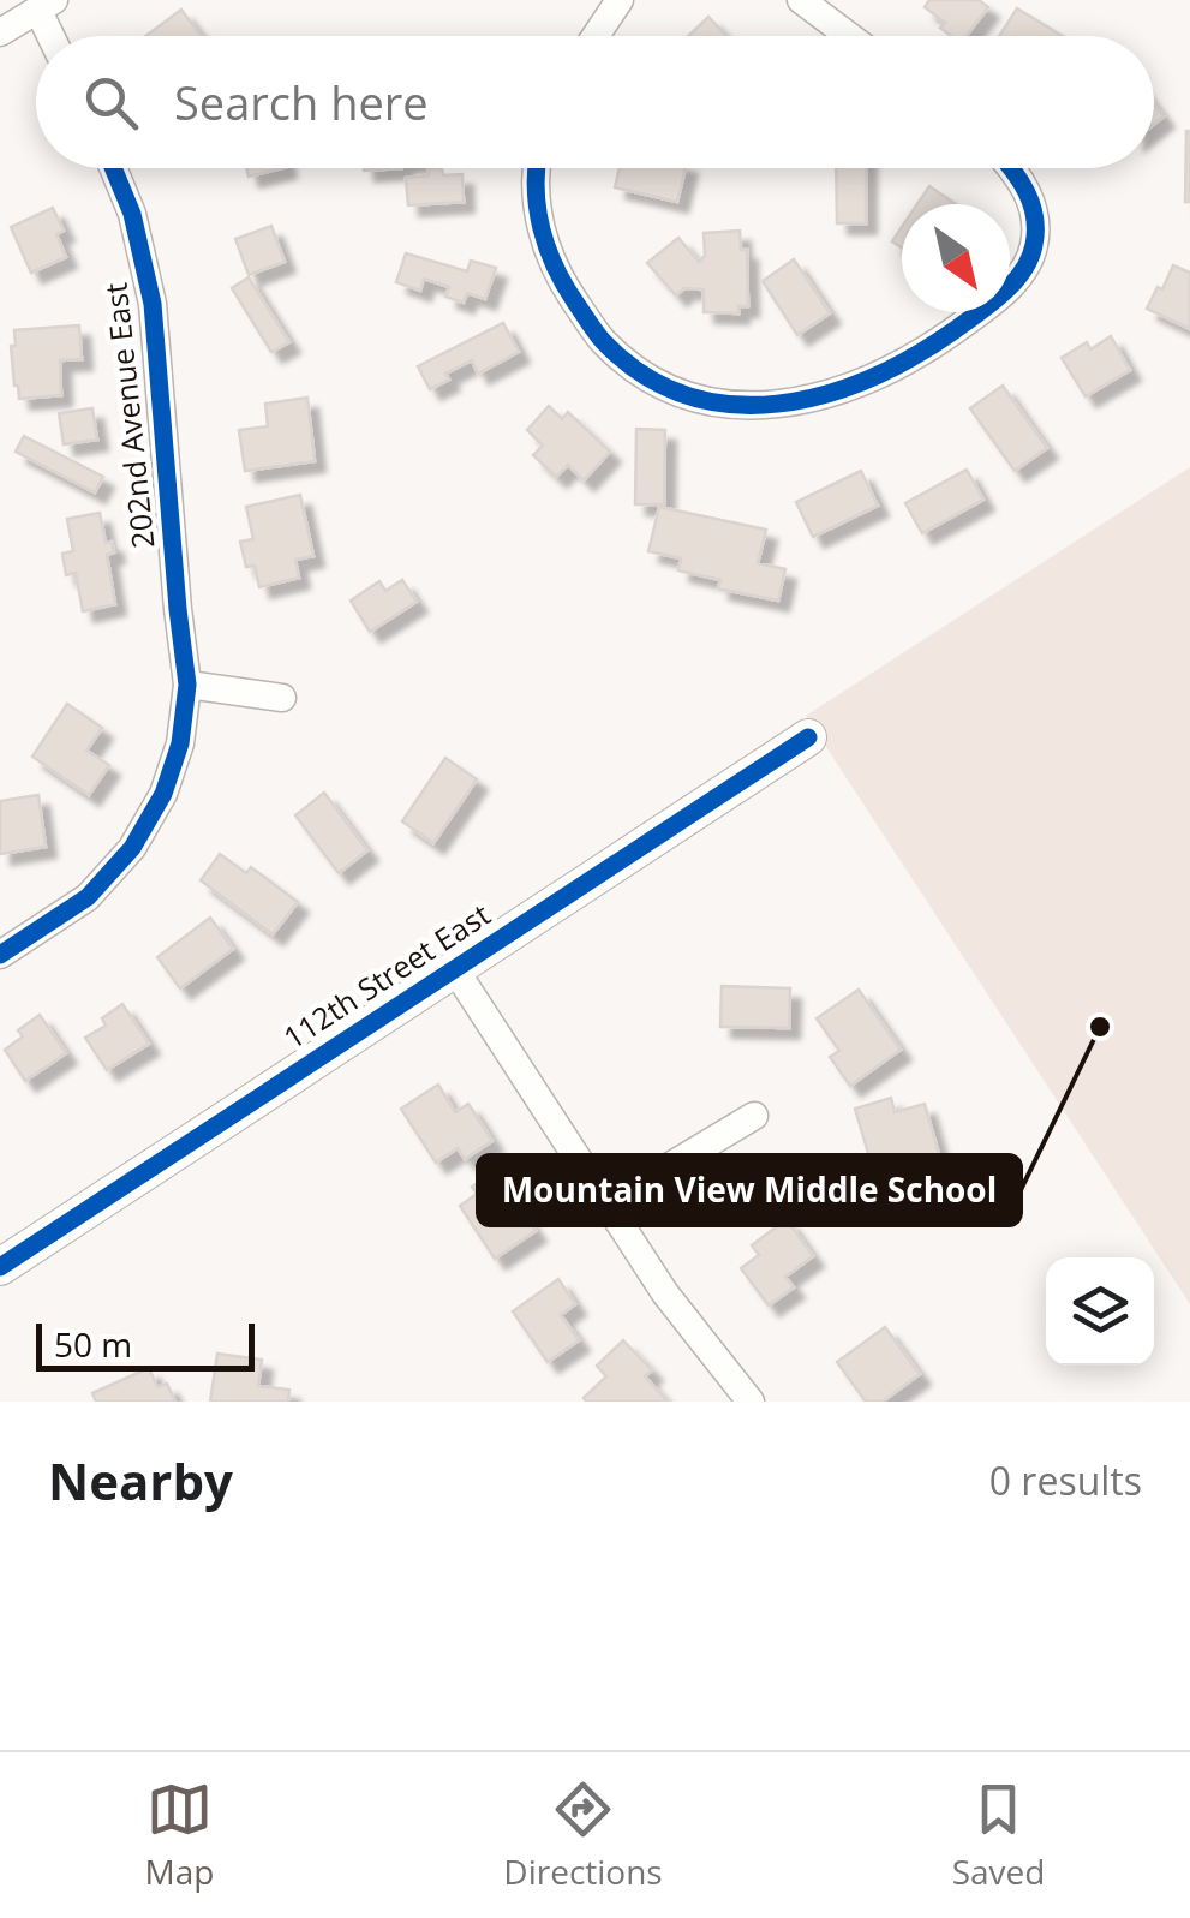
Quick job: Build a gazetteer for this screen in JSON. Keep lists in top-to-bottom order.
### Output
{
  "streets": {
    "street": ["202nd Avenue East", "112th Street East"]
  },
  "places": ["Mountain View Middle School"],
  "scale_bar": "50 m",
  "north": "bottom right",
  "page": {
    "search": "Search here",
    "scale": "50 m",
    "heading": ["Nearby", "0 results"],
    "nav": ["Map", "Directions", "Saved"]
  }
}
